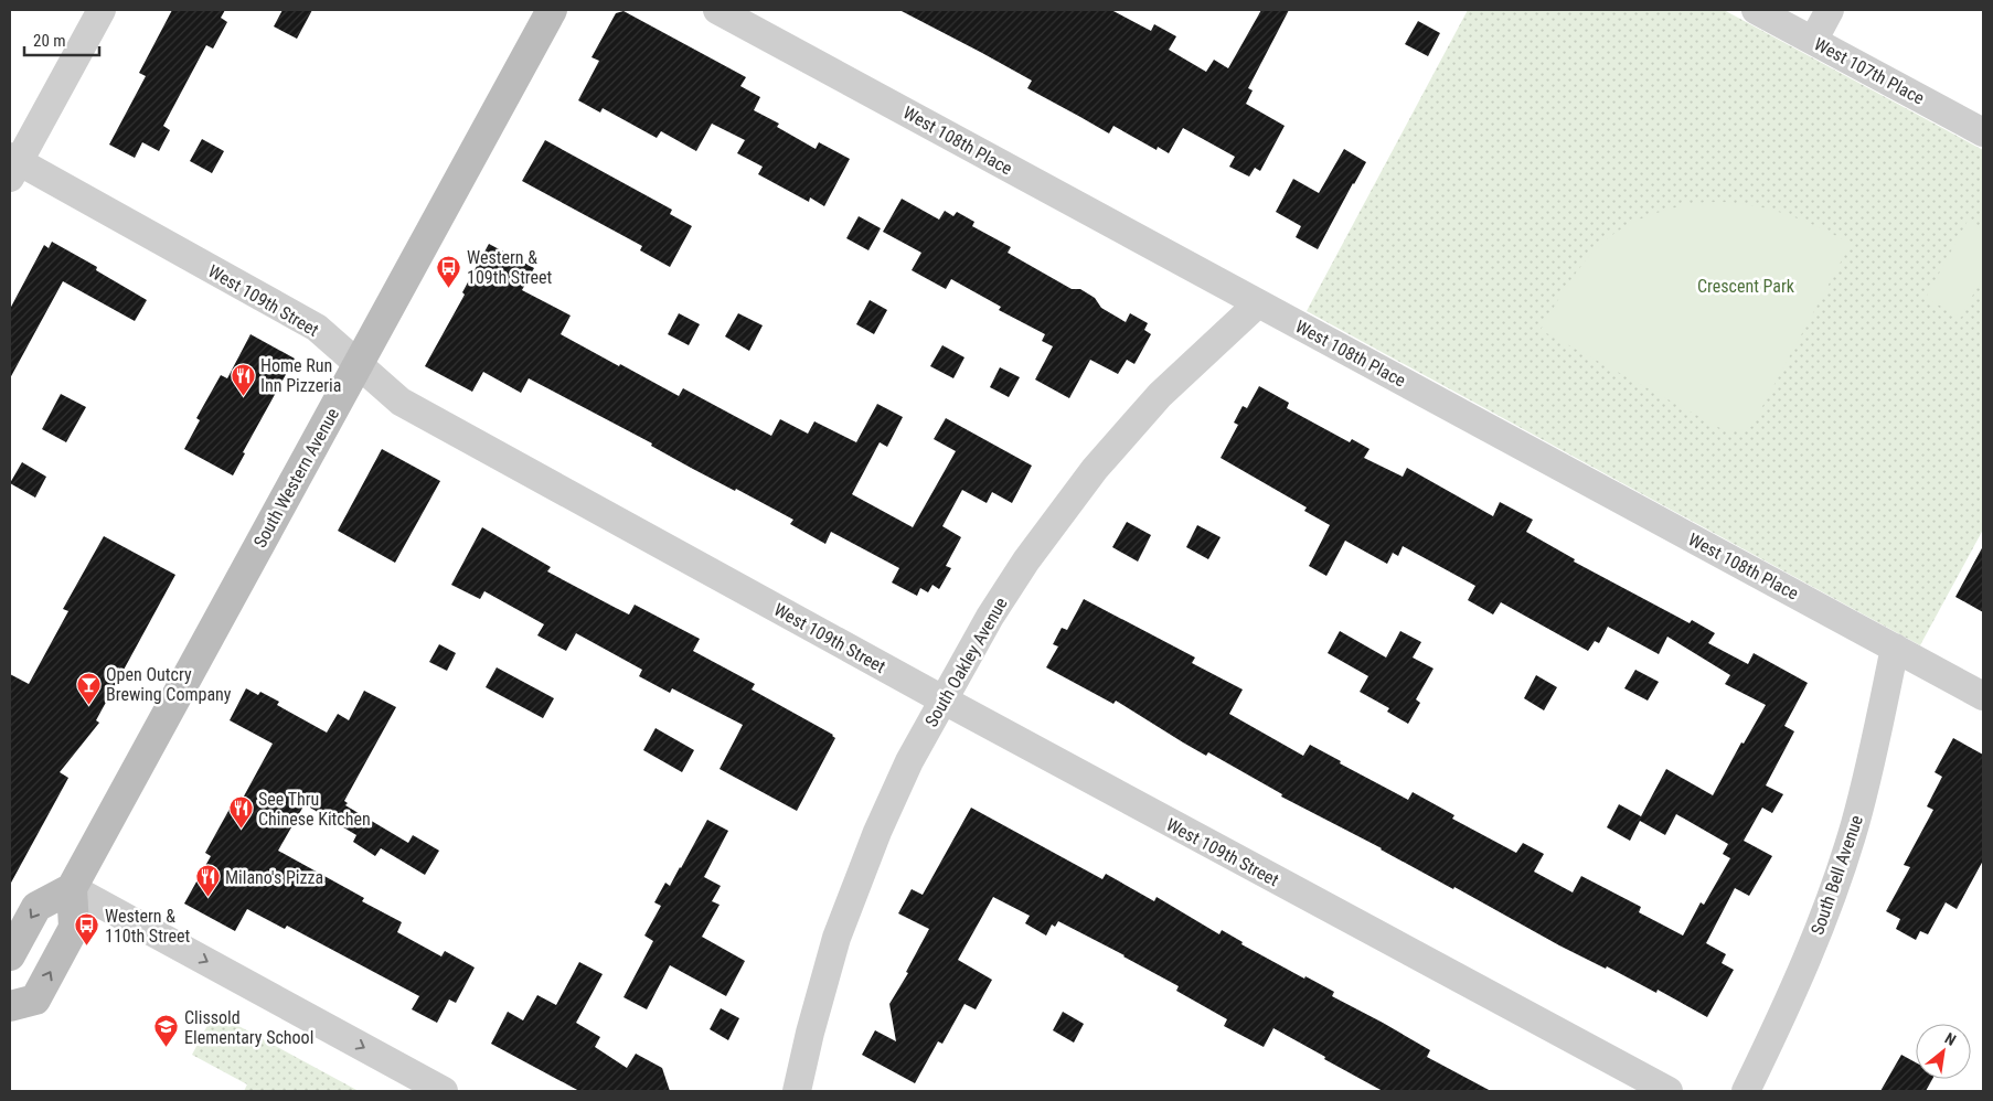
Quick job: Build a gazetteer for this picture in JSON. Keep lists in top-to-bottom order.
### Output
{
  "streets": {
    "main road": ["South Western Avenue"],
    "street": [
      "West 107th Place",
      "West 108th Place",
      "West 109th Street",
      "South Oakley Avenue",
      "South Bell Avenue"
    ]
  },
  "crossings": [
    ["West 108th Place", "South Oakley Avenue"],
    ["West 108th Place", "South Bell Avenue"],
    ["West 109th Street", "South Western Avenue"],
    ["West 109th Street", "South Oakley Avenue"]
  ],
  "parks": ["Crescent Park"],
  "places": {
    "bus stop": ["Western & 109th Street", "Western & 110th Street"],
    "restaurant": ["Home Run Inn Pizzeria", "See Thru Chinese Kitchen", "Milano's Pizza"],
    "bar": ["Open Outcry Brewing Company"],
    "school or university": ["Clissold Elementary School"]
  },
  "scale_bar": "20 m",
  "north": "top right"
}
